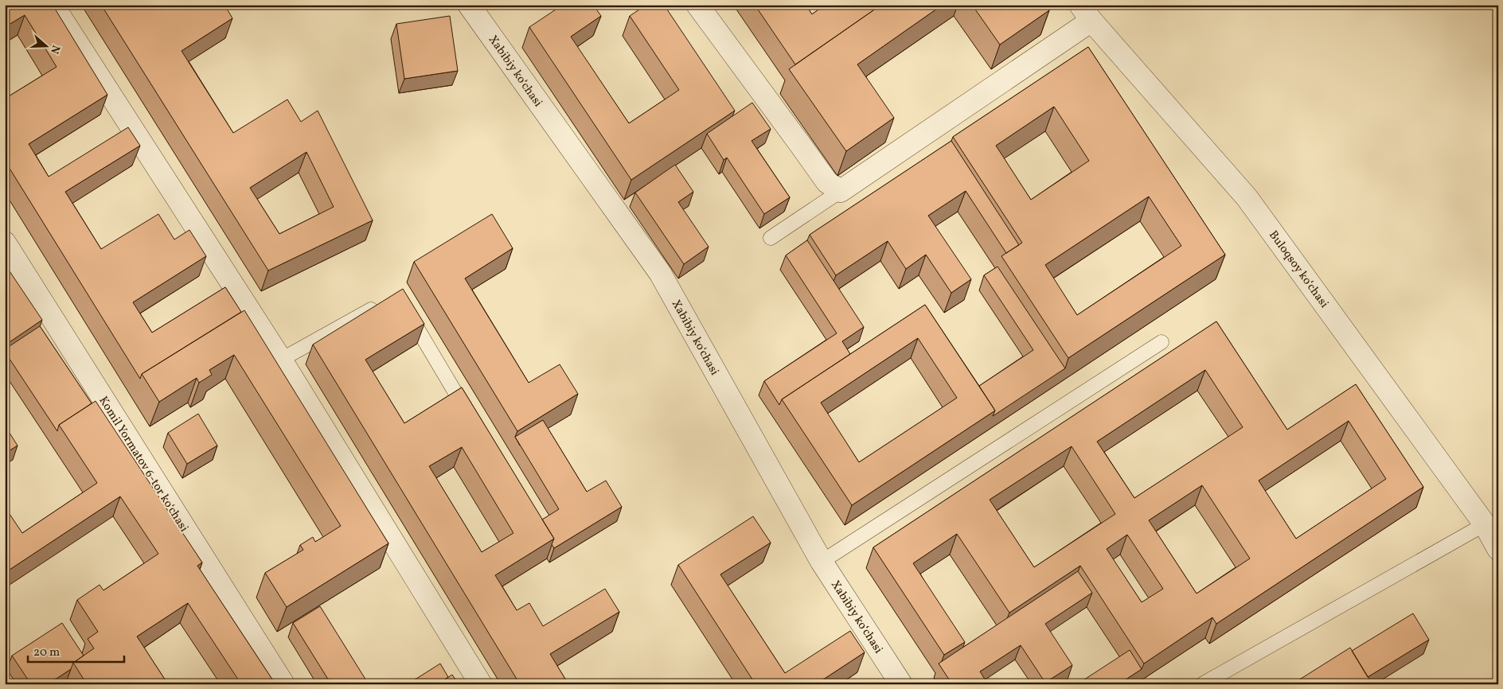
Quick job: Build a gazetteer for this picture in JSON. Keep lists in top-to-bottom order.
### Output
{
  "streets": {
    "street": ["Xabibiy koʻchasi", "Buloqsoy koʻchasi", "Komil Yormatov 6-tor koʻchasi"]
  },
  "scale_bar": "20 m",
  "north": "right"
}
